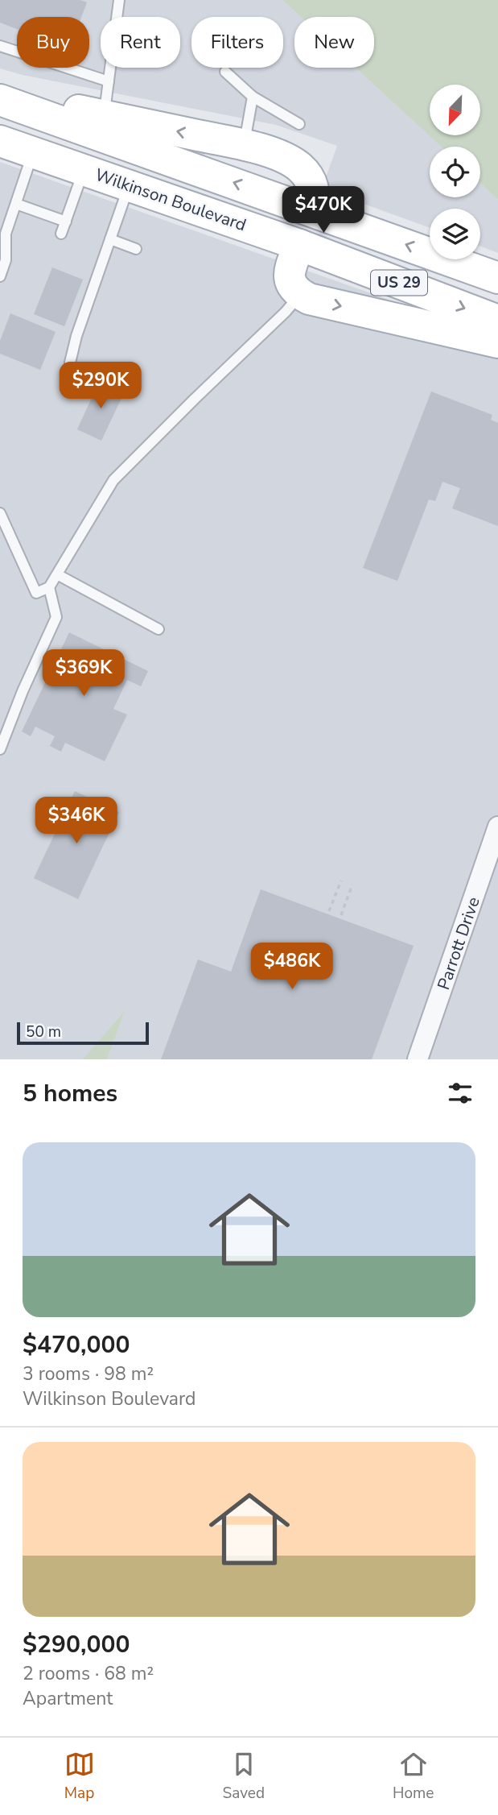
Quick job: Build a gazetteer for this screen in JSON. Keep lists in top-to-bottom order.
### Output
{
  "streets": {
    "main road": ["Wilkinson Boulevard", "US 29"],
    "street": ["Parrott Drive"]
  },
  "scale_bar": "50 m",
  "north": "bottom left",
  "page": {
    "chip": [
      "Buy",
      "Rent",
      "Filters",
      "New"
    ],
    "price": [
      "$470K",
      "$290K",
      "$369K",
      "$346K",
      "$486K"
    ],
    "scale": "50 m",
    "heading": "5 homes",
    "list": [
      {
        "name": "$470,000",
        "note": "3 rooms · 98 m² · Wilkinson Boulevard"
      },
      {
        "name": "$290,000",
        "note": "2 rooms · 68 m² · Apartment"
      }
    ],
    "tabs": ["Map", "Saved", "Home"]
  }
}
